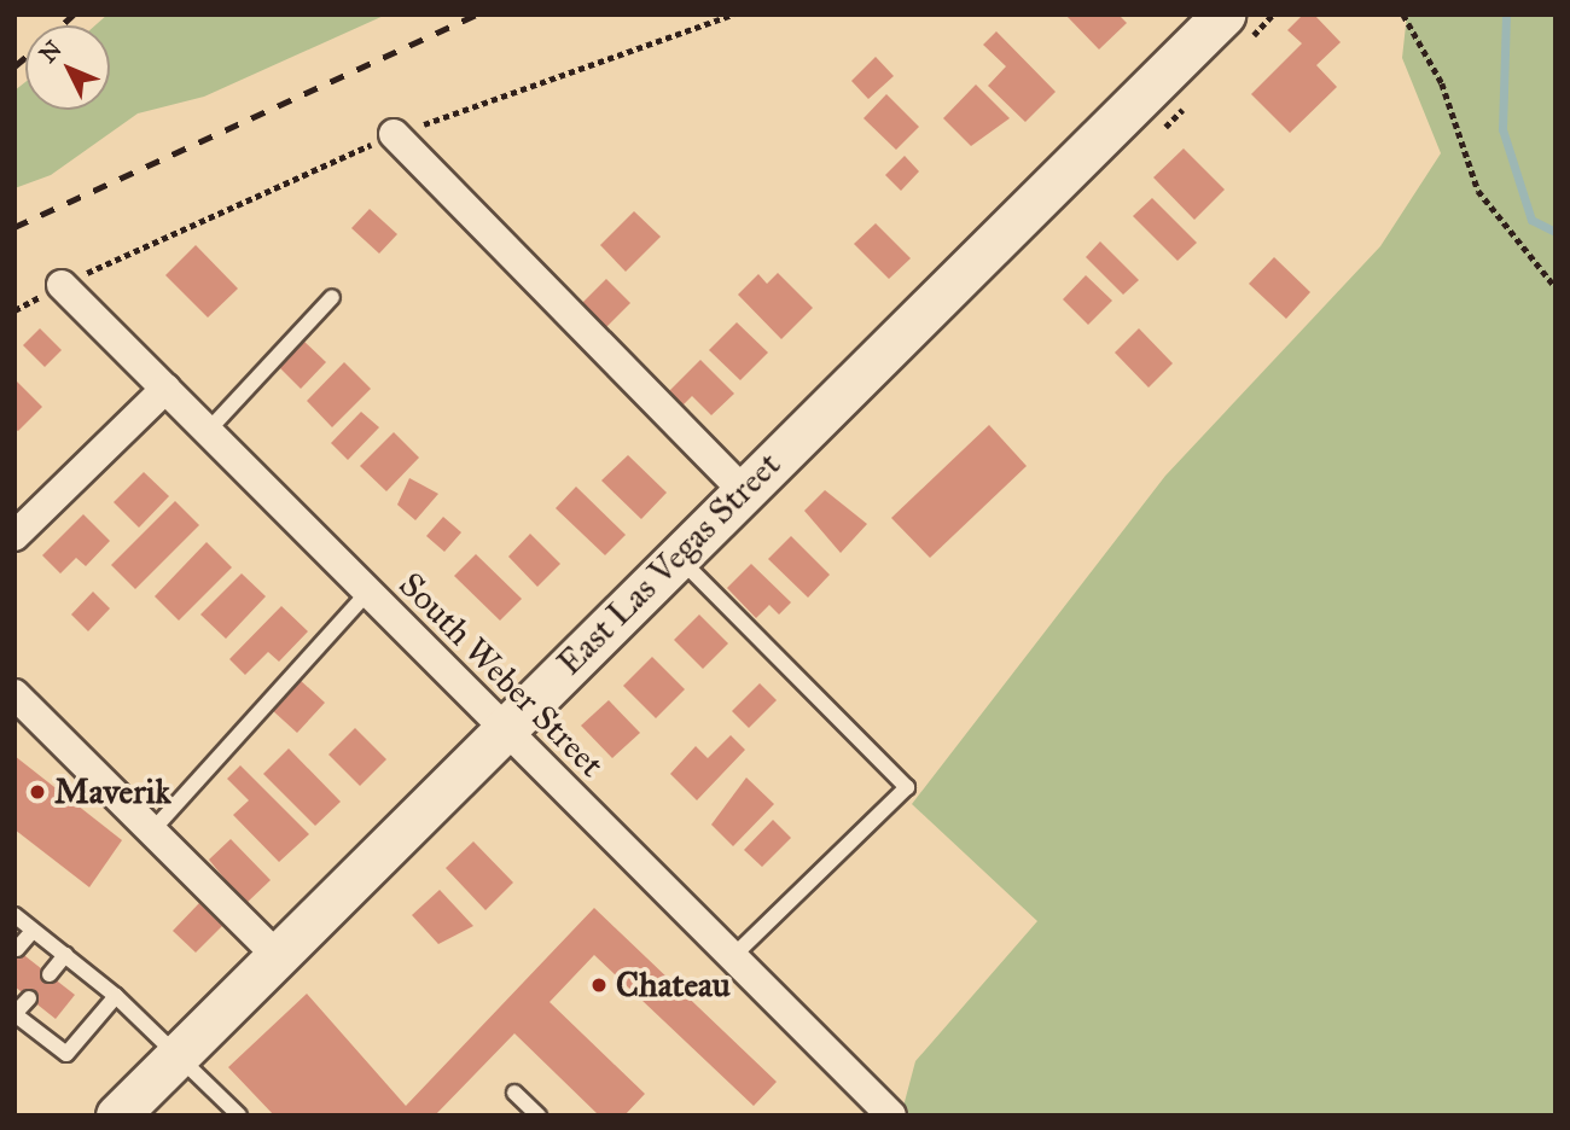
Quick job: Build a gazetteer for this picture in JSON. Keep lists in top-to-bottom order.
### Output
{
  "streets": {
    "street": ["East Las Vegas Street", "South Weber Street"]
  },
  "crossings": [
    ["East Las Vegas Street", "South Weber Street"]
  ],
  "places": ["Maverik", "Chateau"],
  "north": "top left"
}
